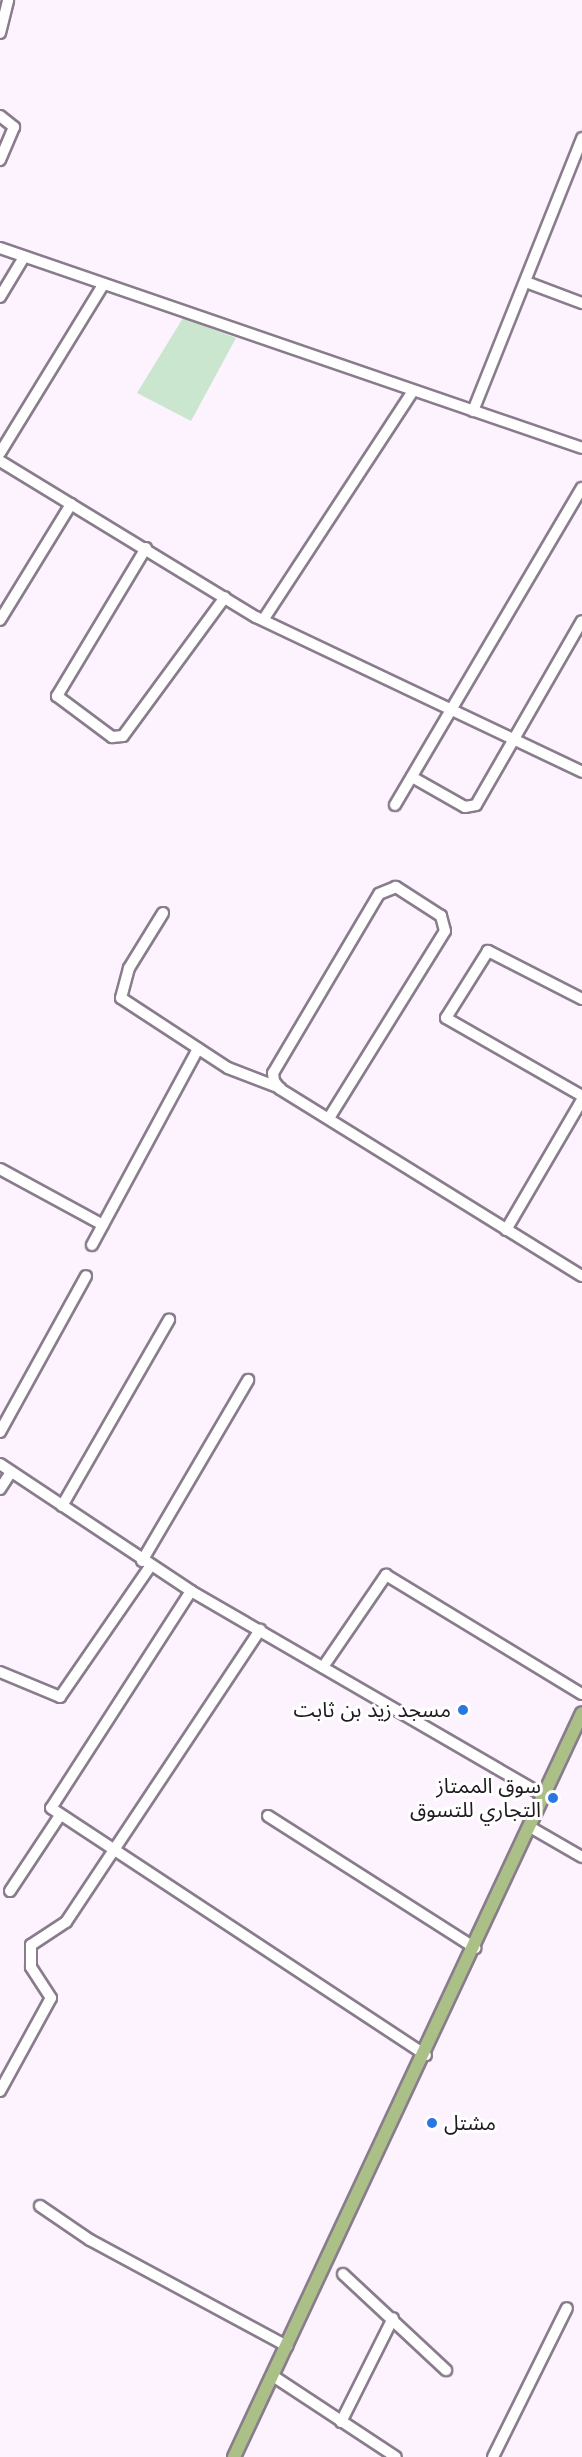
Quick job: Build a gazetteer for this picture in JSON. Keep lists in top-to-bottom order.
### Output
{
  "places": ["مسجد زيد بن ثابت", "سوق الممتاز التجاري للتسوق", "مشتل"]
}
